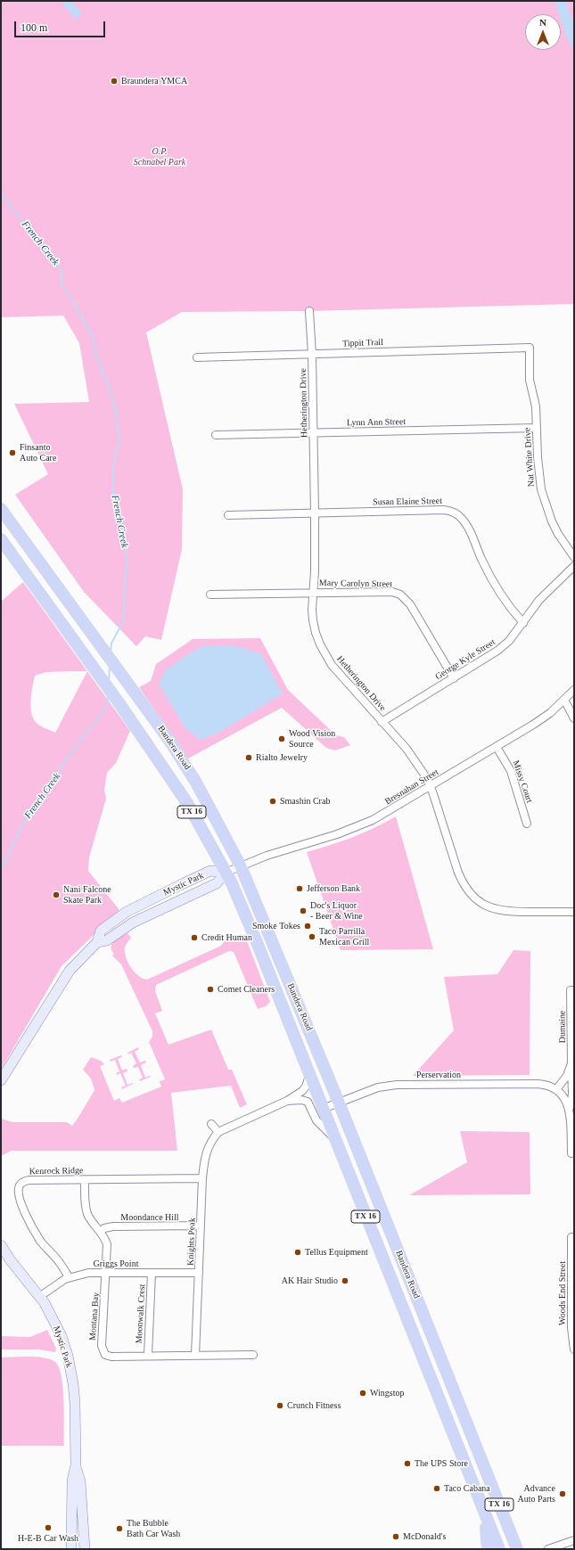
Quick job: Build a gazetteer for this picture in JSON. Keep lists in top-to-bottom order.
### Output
{
  "streets": {
    "main road": ["Bandera Road", "TX 16"],
    "street": [
      "Tippit Trail",
      "Hetherington Drive",
      "Lynn Ann Street",
      "Nat White Drive",
      "Susan Elaine Street",
      "Mary Carolyn Street",
      "George Kyle Street",
      "Missy Court",
      "Bresnahan Street",
      "Mystic Park",
      "Dumaine",
      "Perservation",
      "Kenrock Ridge",
      "Moondance Hill",
      "Knights Peak",
      "Griggs Point",
      "Woods End Street",
      "Moonwalk Crest",
      "Montana Bay"
    ]
  },
  "crossings": [
    ["Tippit Trail", "Hetherington Drive"],
    ["Tippit Trail", "Nat White Drive"],
    ["Hetherington Drive", "Lynn Ann Street"],
    ["Hetherington Drive", "Susan Elaine Street"],
    ["Hetherington Drive", "Mary Carolyn Street"],
    ["Hetherington Drive", "George Kyle Street"],
    ["Hetherington Drive", "Bresnahan Street"],
    ["Lynn Ann Street", "Nat White Drive"],
    ["Susan Elaine Street", "George Kyle Street"],
    ["Mary Carolyn Street", "George Kyle Street"],
    ["Bandera Road", "Bresnahan Street"],
    ["Bandera Road", "Mystic Park"],
    ["Bandera Road", "Perservation"],
    ["Bandera Road", "Knights Peak"],
    ["Missy Court", "Bresnahan Street"],
    ["Bresnahan Street", "Mystic Park"],
    ["Mystic Park", "Griggs Point"],
    ["Dumaine", "Perservation"],
    ["Kenrock Ridge", "Knights Peak"],
    ["Kenrock Ridge", "Griggs Point"],
    ["Kenrock Ridge", "Montana Bay"],
    ["Moondance Hill", "Knights Peak"],
    ["Moondance Hill", "Montana Bay"],
    ["Knights Peak", "Griggs Point"],
    ["Knights Peak", "Montana Bay"],
    ["Griggs Point", "Moonwalk Crest"],
    ["Griggs Point", "Montana Bay"],
    ["Moonwalk Crest", "Montana Bay"]
  ],
  "water": ["French Creek"],
  "parks": ["O.P. Schnabel Park"],
  "places": [
    "Braundera YMCA",
    "Finsanto Auto Care",
    "Wood Vision Source",
    "Rialto Jewelry",
    "Smashin Crab",
    "Jefferson Bank",
    "Nani Falcone Skate Park",
    "Doc's Liquor - Beer & Wine",
    "Smoke Tokes",
    "Taco Parrilla Mexican Grill",
    "Credit Human",
    "Comet Cleaners",
    "Tellus Equipment",
    "AK Hair Studio",
    "Wingstop",
    "Crunch Fitness",
    "The UPS Store",
    "Taco Cabana",
    "Advance Auto Parts",
    "H-E-B Car Wash",
    "The Bubble Bath Car Wash",
    "McDonald's"
  ],
  "scale_bar": "100 m",
  "north": "top"
}
